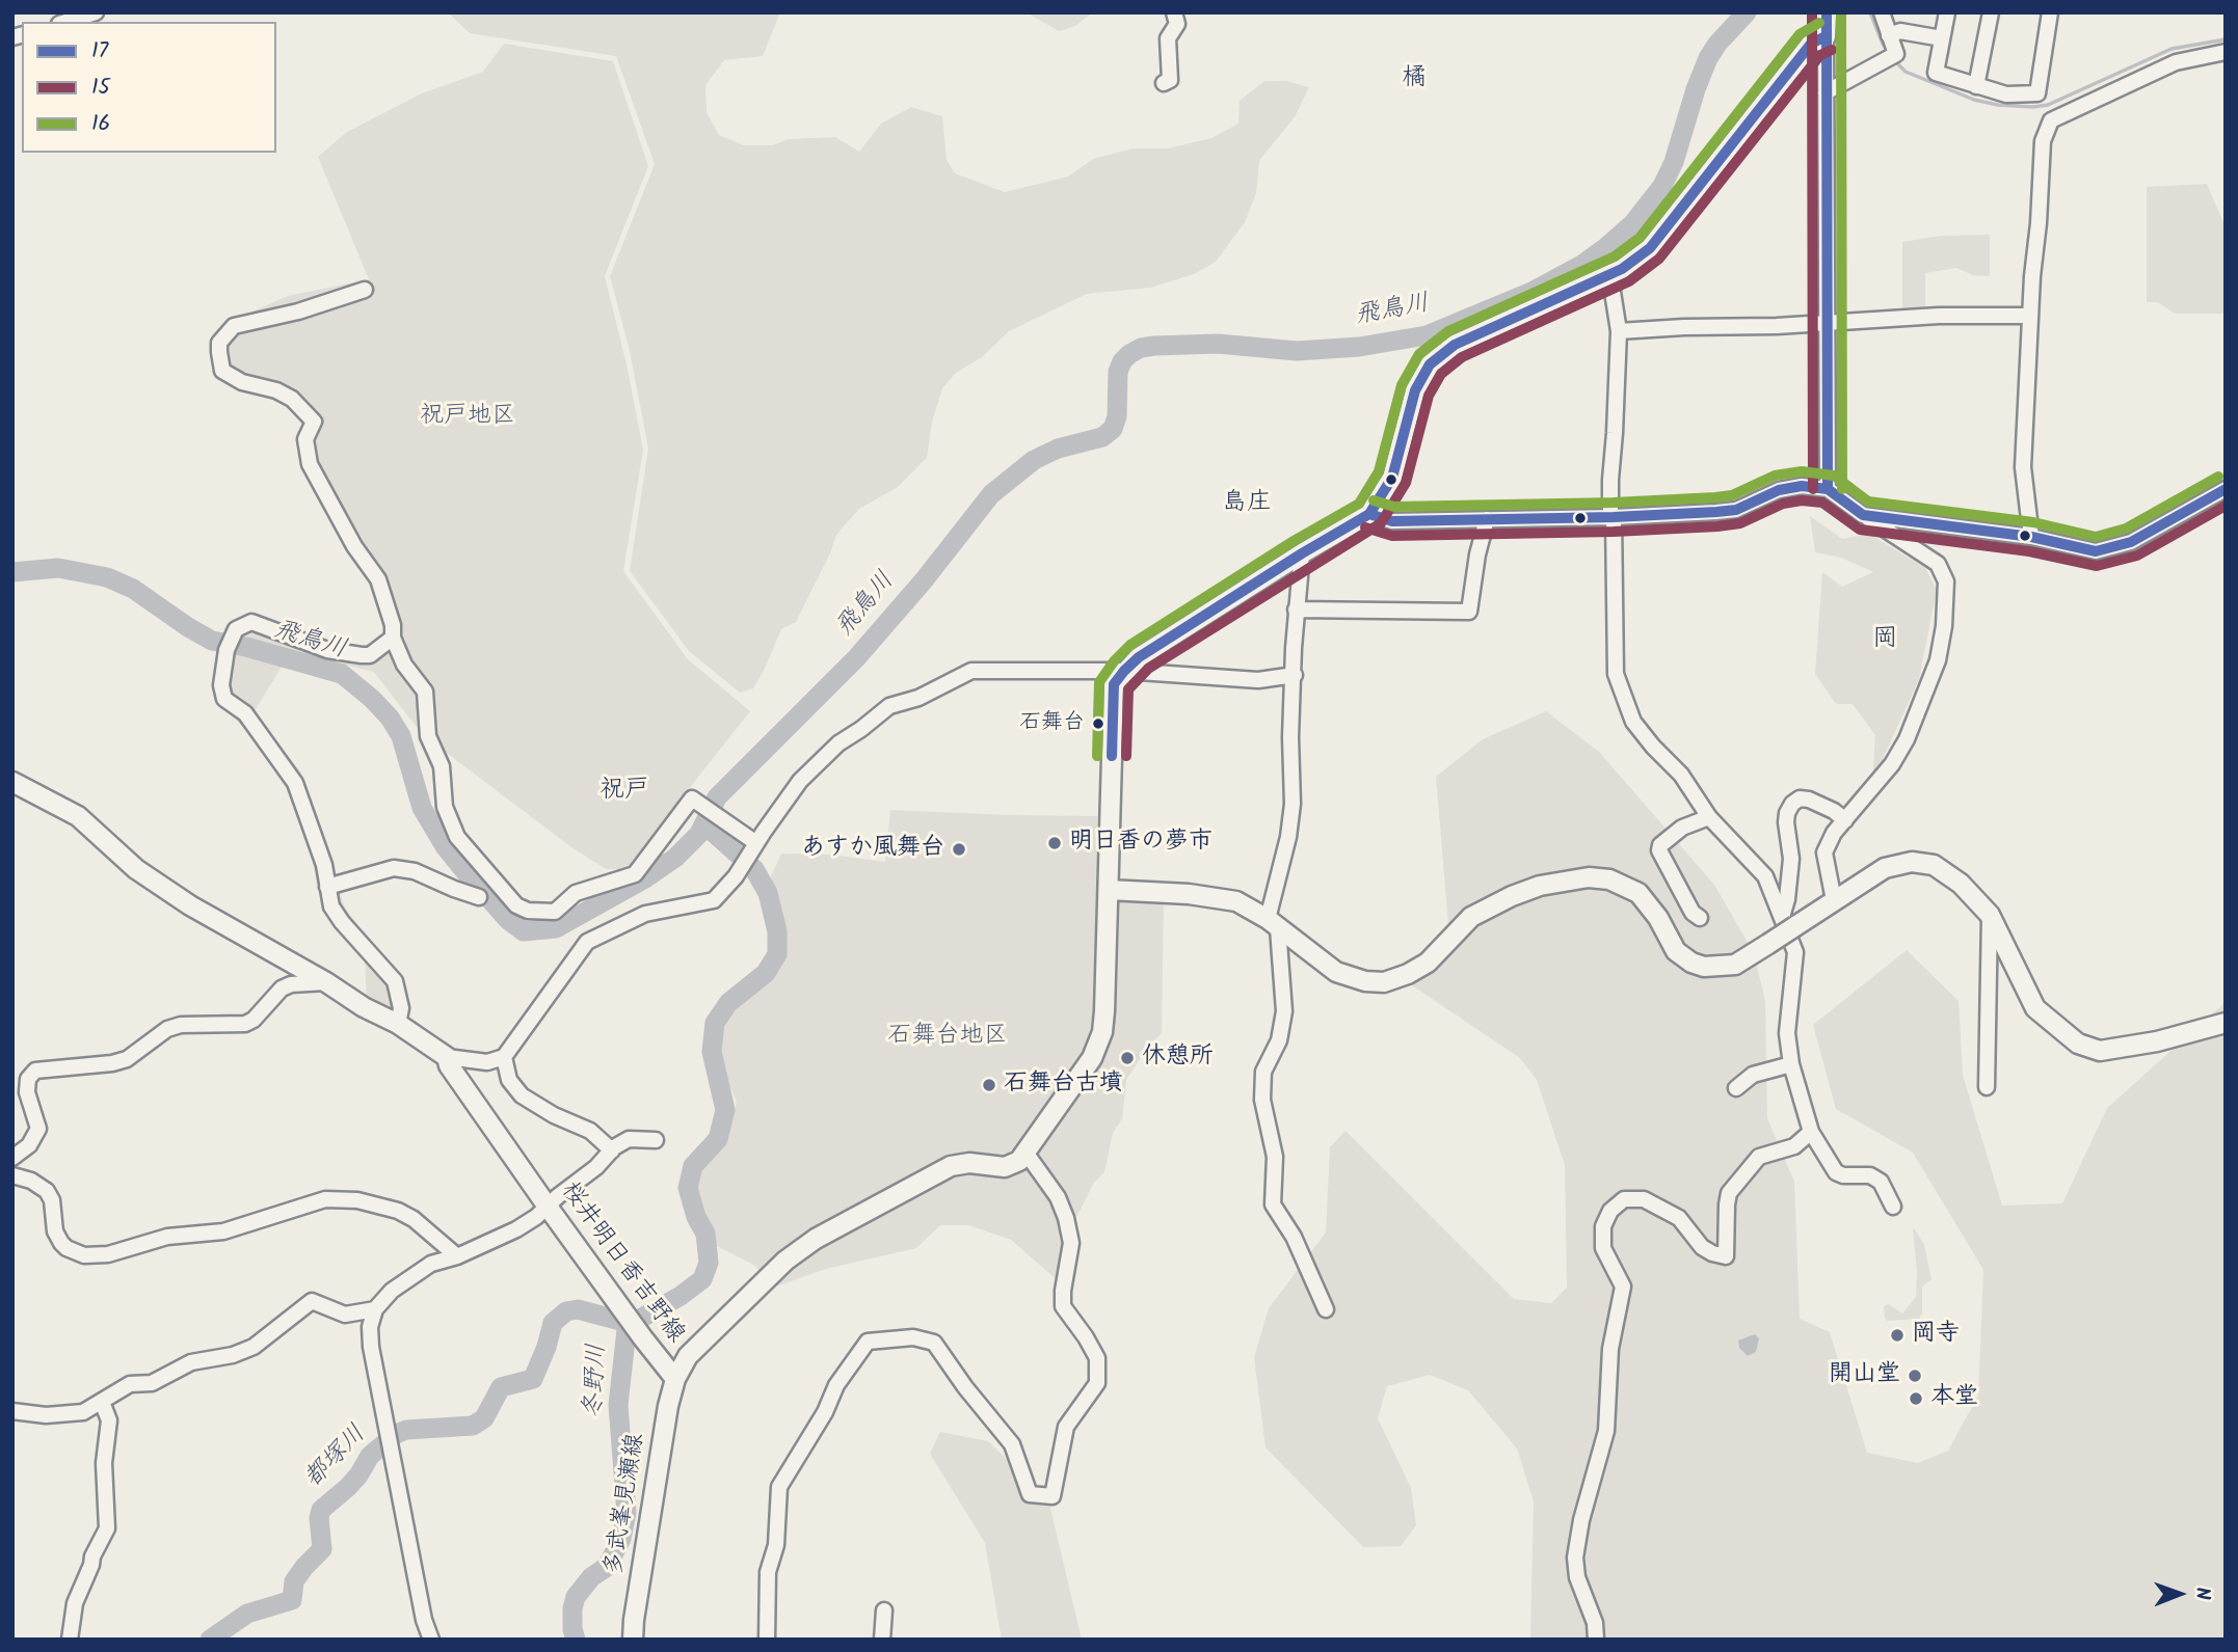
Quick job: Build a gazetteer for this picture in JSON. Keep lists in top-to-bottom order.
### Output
{
  "streets": {
    "main road": ["桜井明日香吉野線", "多武峯見瀬線"]
  },
  "crossings": [
    ["桜井明日香吉野線", "多武峯見瀬線"]
  ],
  "districts": [
    "橘",
    "島庄",
    "岡",
    "祝戸"
  ],
  "water": ["飛鳥川", "冬野川", "都塚川"],
  "parks": ["祝戸地区", "石舞台地区"],
  "places": [
    "石舞台",
    "明日香の夢市",
    "あすか風舞台",
    "休憩所",
    "石舞台古墳",
    "岡寺",
    "開山堂",
    "本堂"
  ],
  "lines": ["transit line 17", "transit line 15", "transit line 16"],
  "legend": ["17", "15", "16"],
  "north": "right"
}
